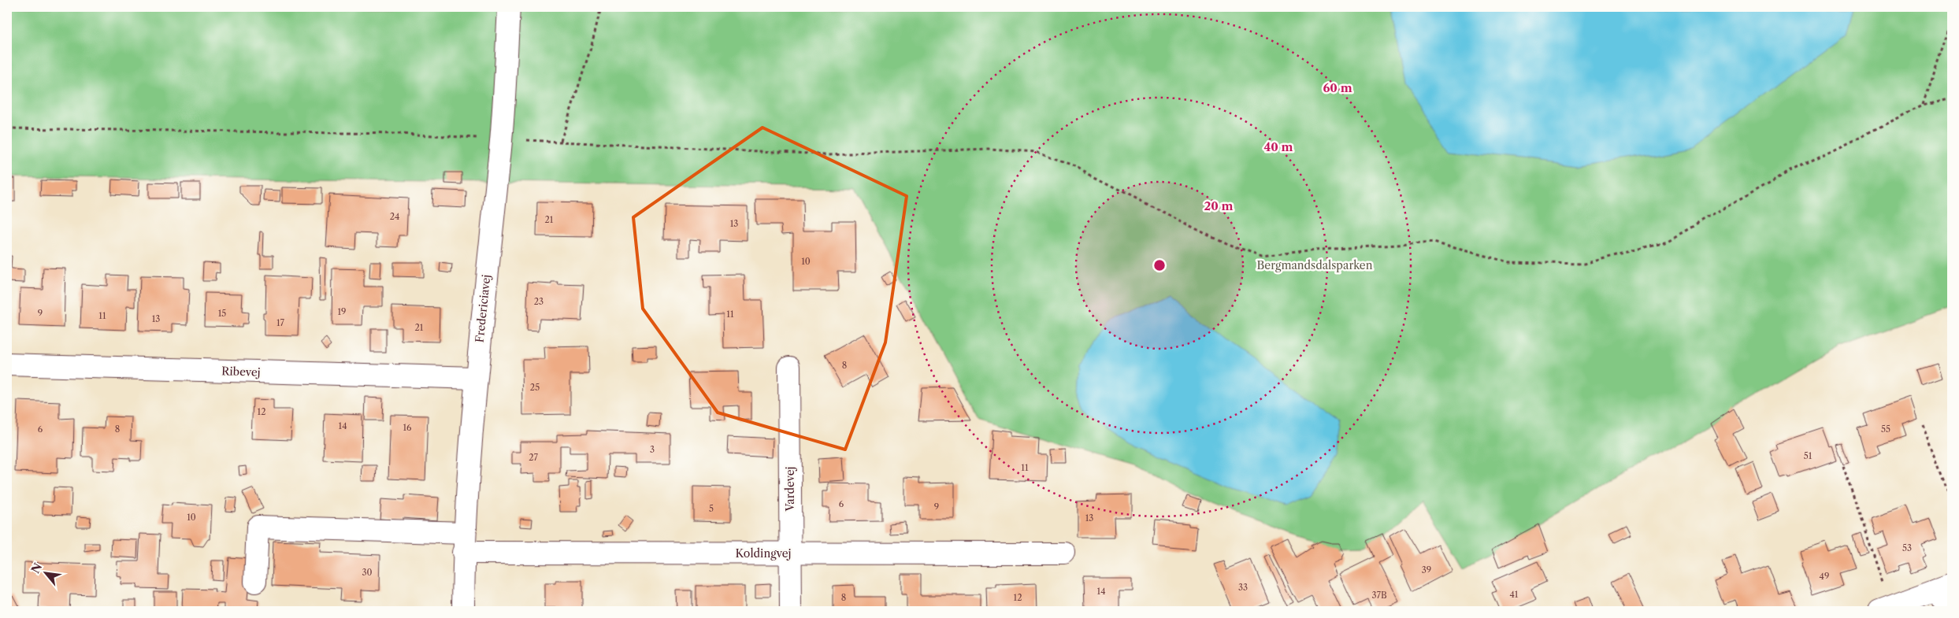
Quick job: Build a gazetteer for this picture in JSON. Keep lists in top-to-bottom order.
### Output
{
  "streets": {
    "street": [
      "Fredericiavej",
      "Ribevej",
      "Vardevej",
      "Koldingvej"
    ]
  },
  "crossings": [
    ["Fredericiavej", "Ribevej"],
    ["Fredericiavej", "Koldingvej"],
    ["Vardevej", "Koldingvej"]
  ],
  "parks": ["Bergmandsdalsparken"],
  "house_numbers": [
    "24",
    "21",
    "13",
    "10",
    "23",
    "19",
    "9",
    "15",
    "11",
    "11",
    "13",
    "17",
    "21",
    "8",
    "25",
    "12",
    "14",
    "16",
    "6",
    "8",
    "55",
    "3",
    "51",
    "27",
    "11",
    "6",
    "9",
    "5",
    "10",
    "13",
    "53",
    "39",
    "30",
    "49",
    "33",
    "14",
    "41",
    "37B",
    "8",
    "12"
  ],
  "north": "top left",
  "rings": ["60 m", "40 m", "20 m"]
}
